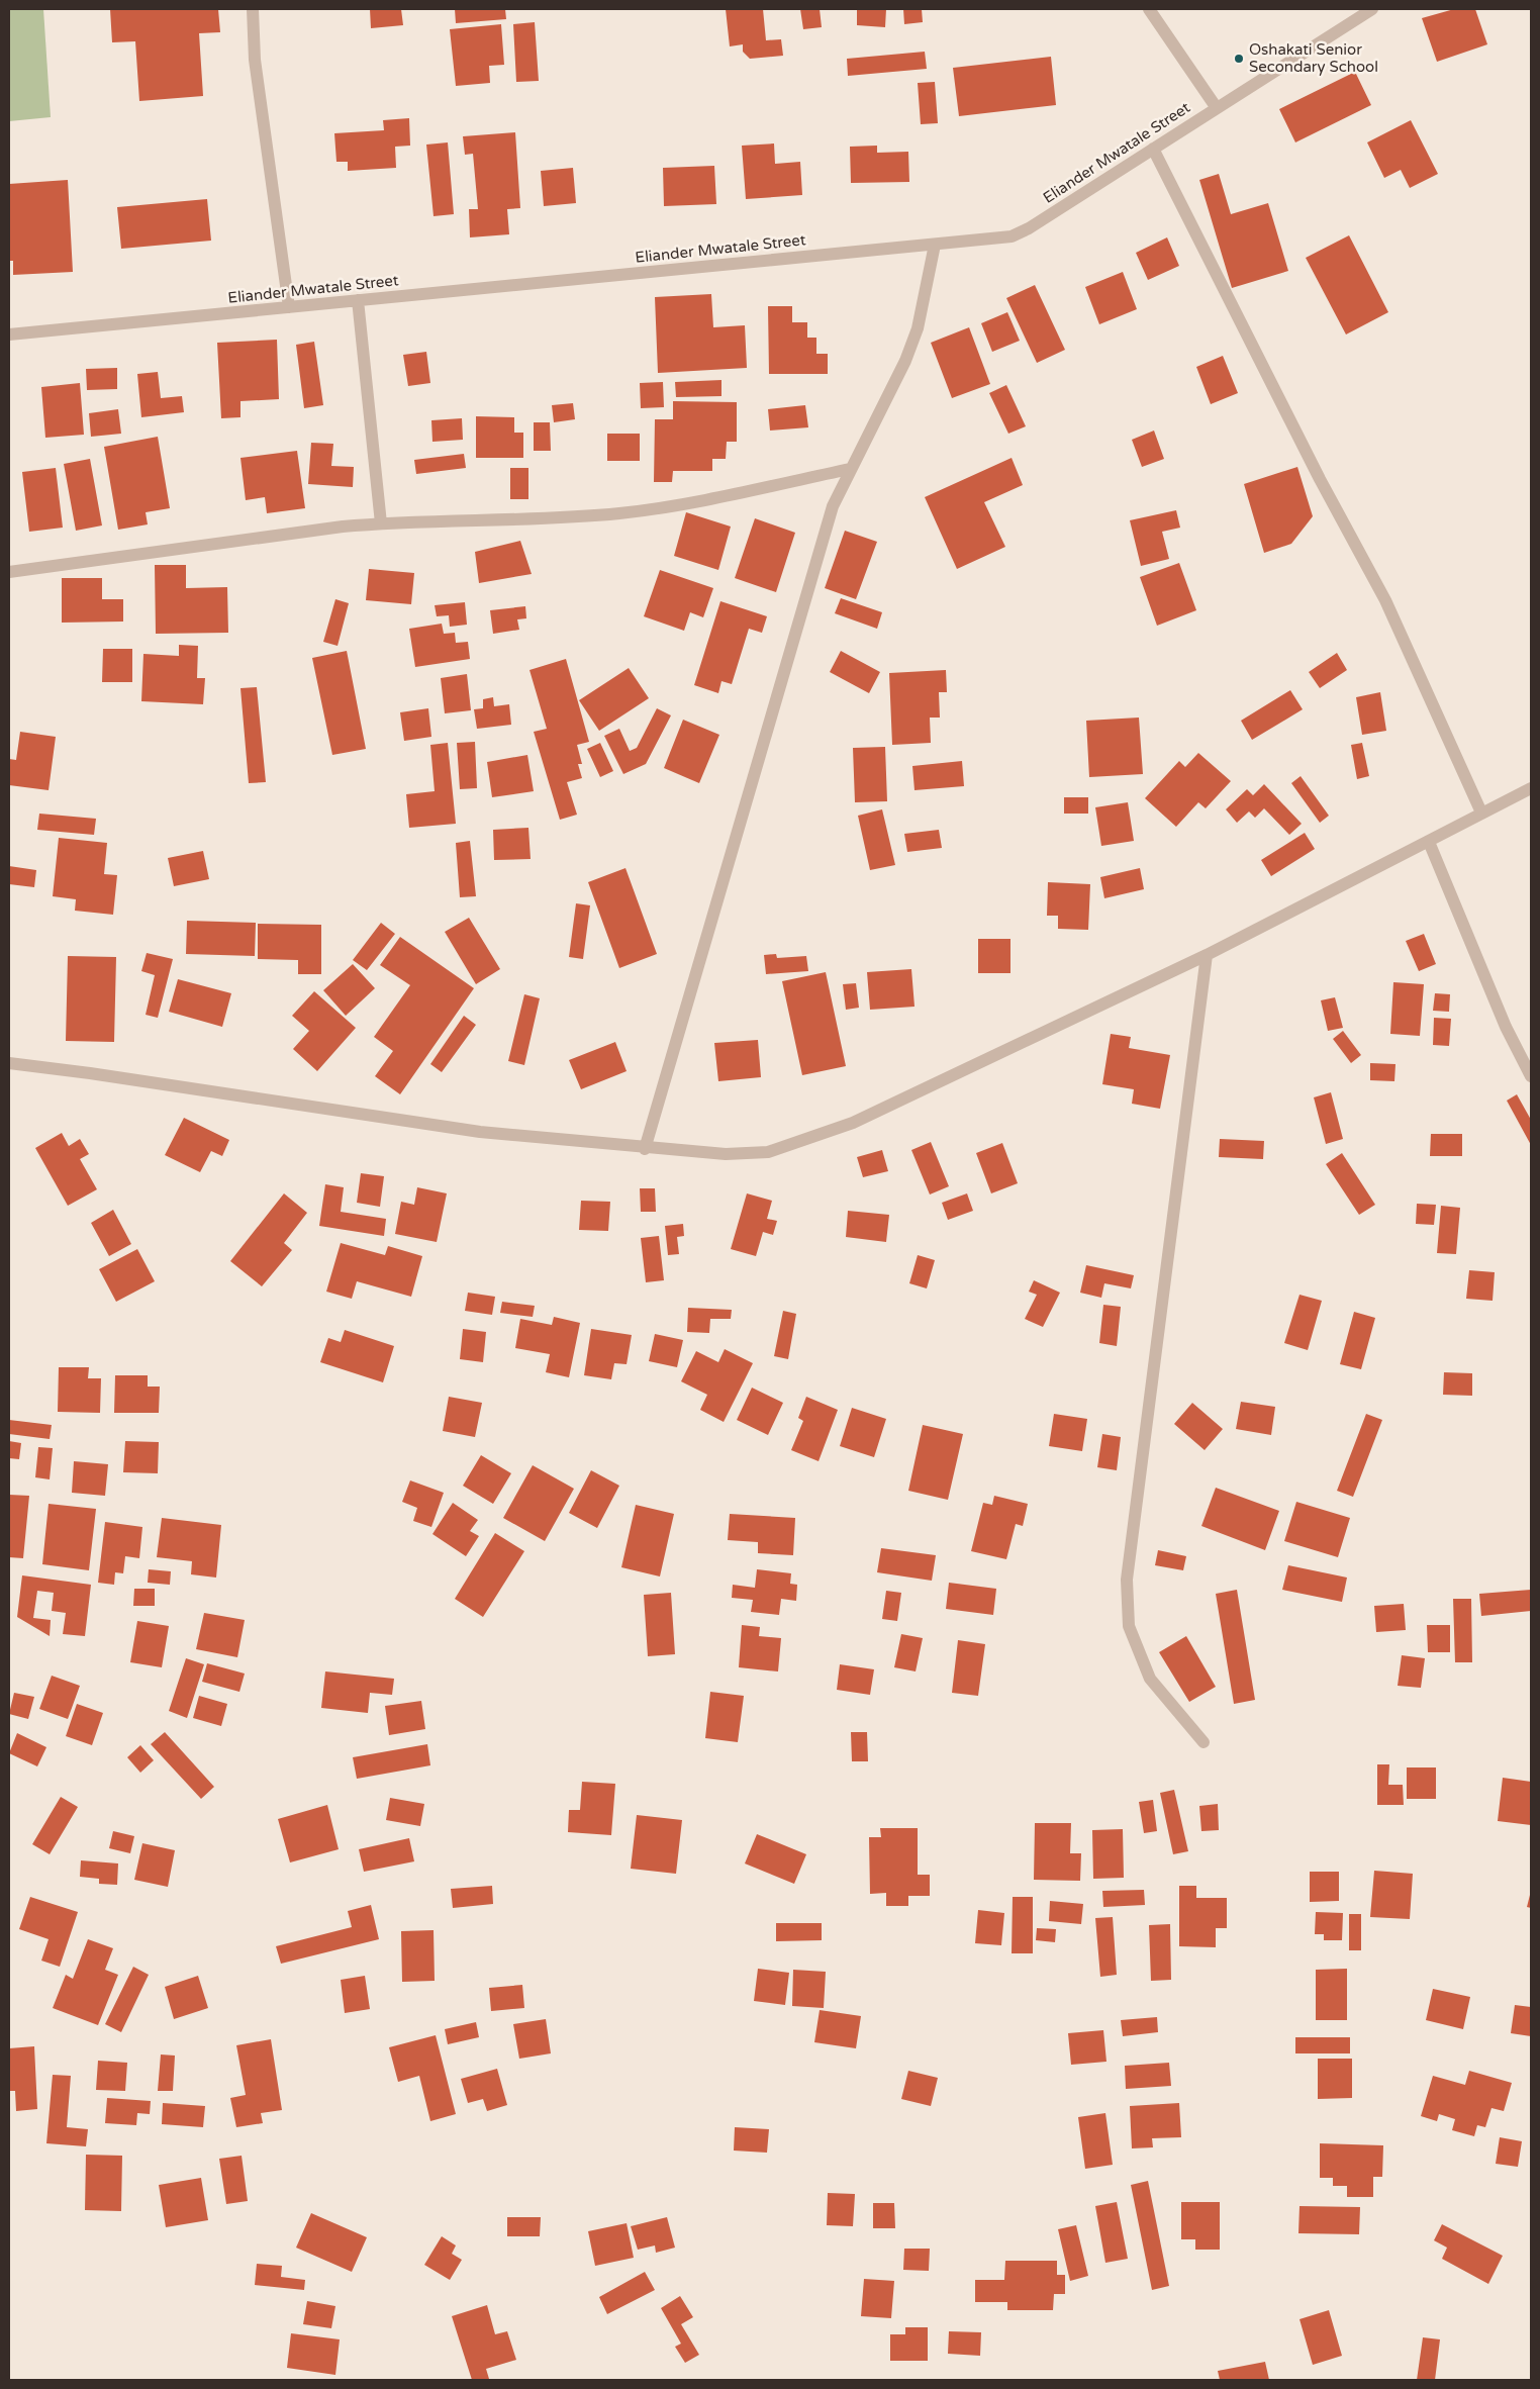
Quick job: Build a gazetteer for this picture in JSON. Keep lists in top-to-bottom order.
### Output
{
  "streets": {
    "street": ["Eliander Mwatale Street"]
  },
  "places": ["Oshakati Senior Secondary School"]
}
